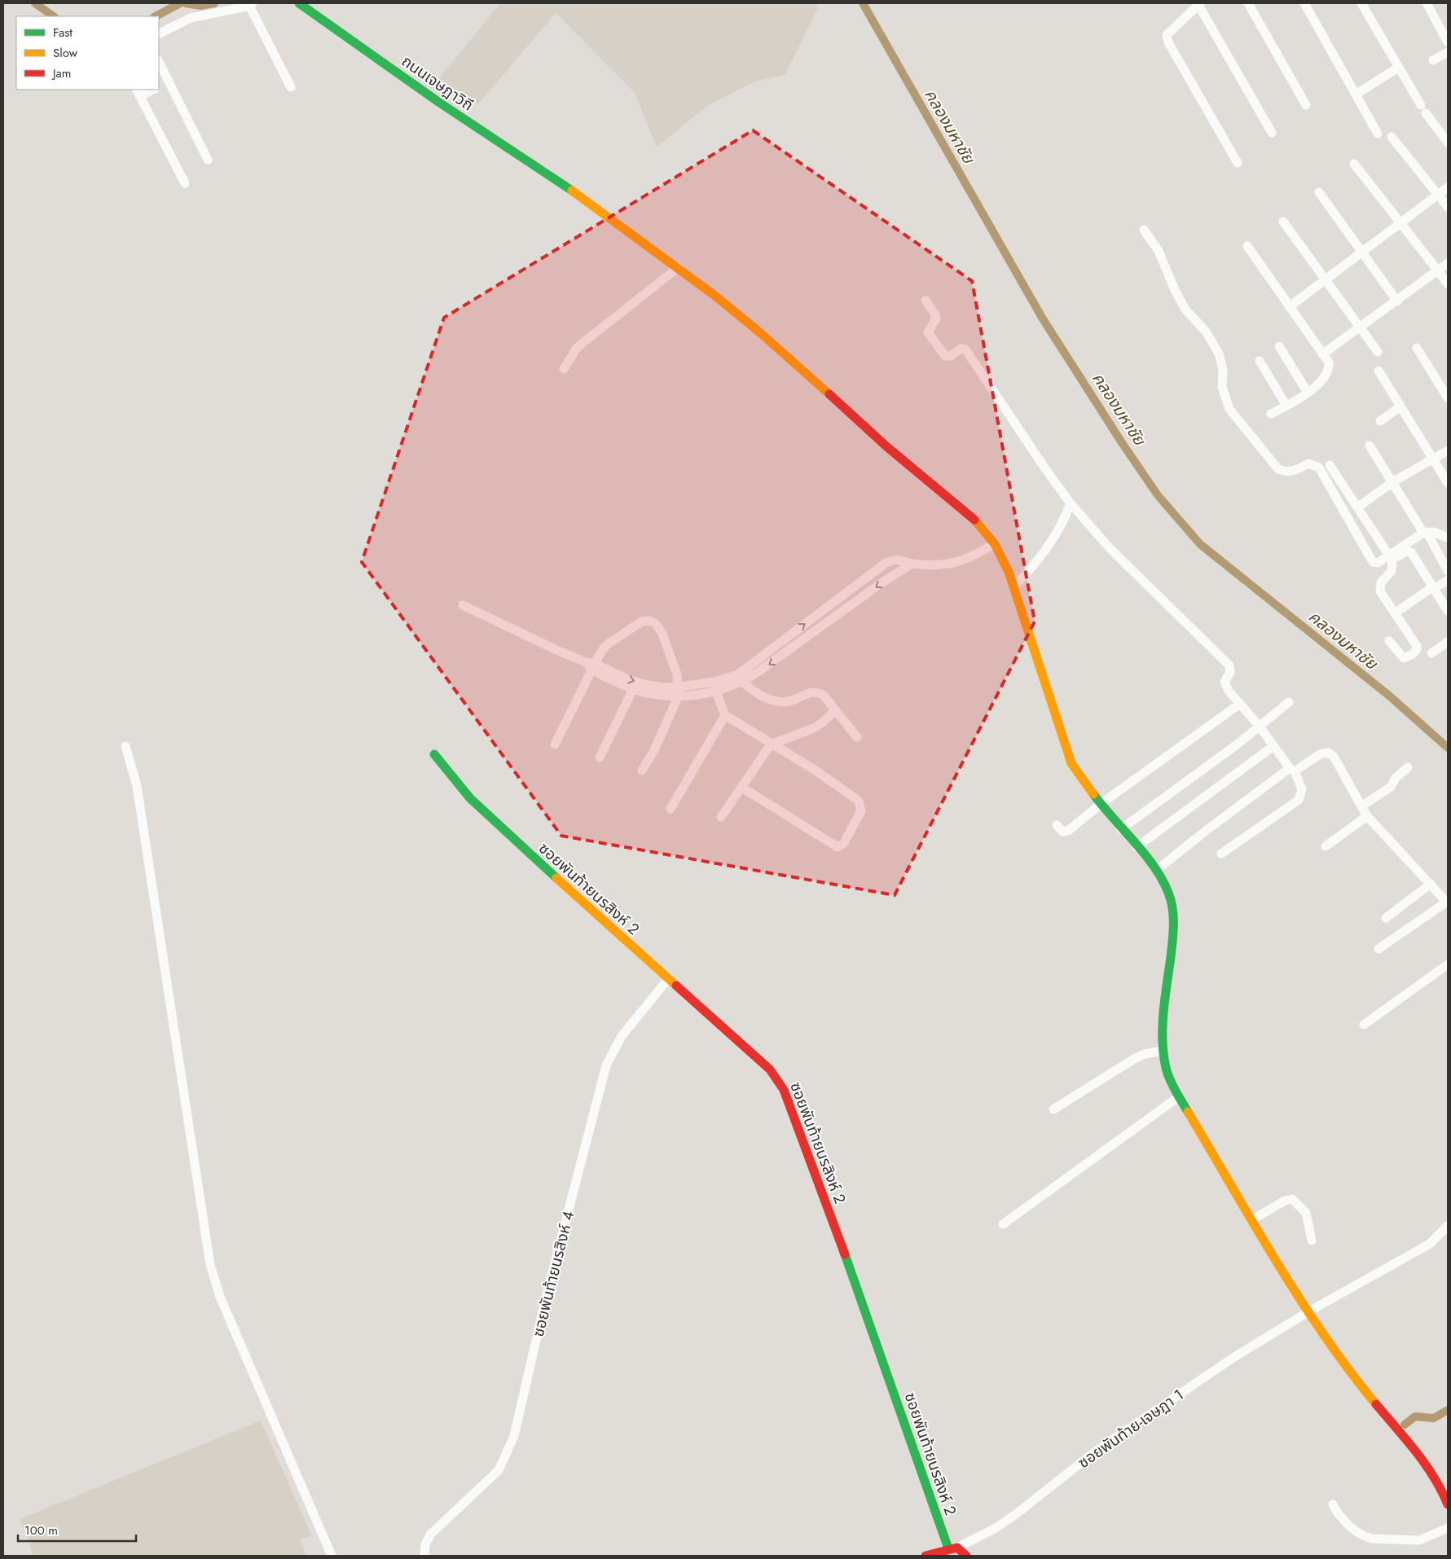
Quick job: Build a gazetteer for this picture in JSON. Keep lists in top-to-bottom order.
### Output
{
  "streets": {
    "street": [
      "ถนนเจษฎาวิถี",
      "ซอยพันท้ายนรสิงห์ 2",
      "ซอยพันท้ายนรสิงห์ 4",
      "ซอยพันท้าย-เจษฎา 1"
    ]
  },
  "crossings": [
    ["ถนนเจษฎาวิถี", "ซอยพันท้าย-เจษฎา 1"],
    ["ซอยพันท้ายนรสิงห์ 2", "ซอยพันท้ายนรสิงห์ 4"],
    ["ซอยพันท้ายนรสิงห์ 2", "ซอยพันท้าย-เจษฎา 1"]
  ],
  "water": ["คลองมหาชัย"],
  "legend": ["Fast", "Slow", "Jam"],
  "scale_bar": "100 m"
}
